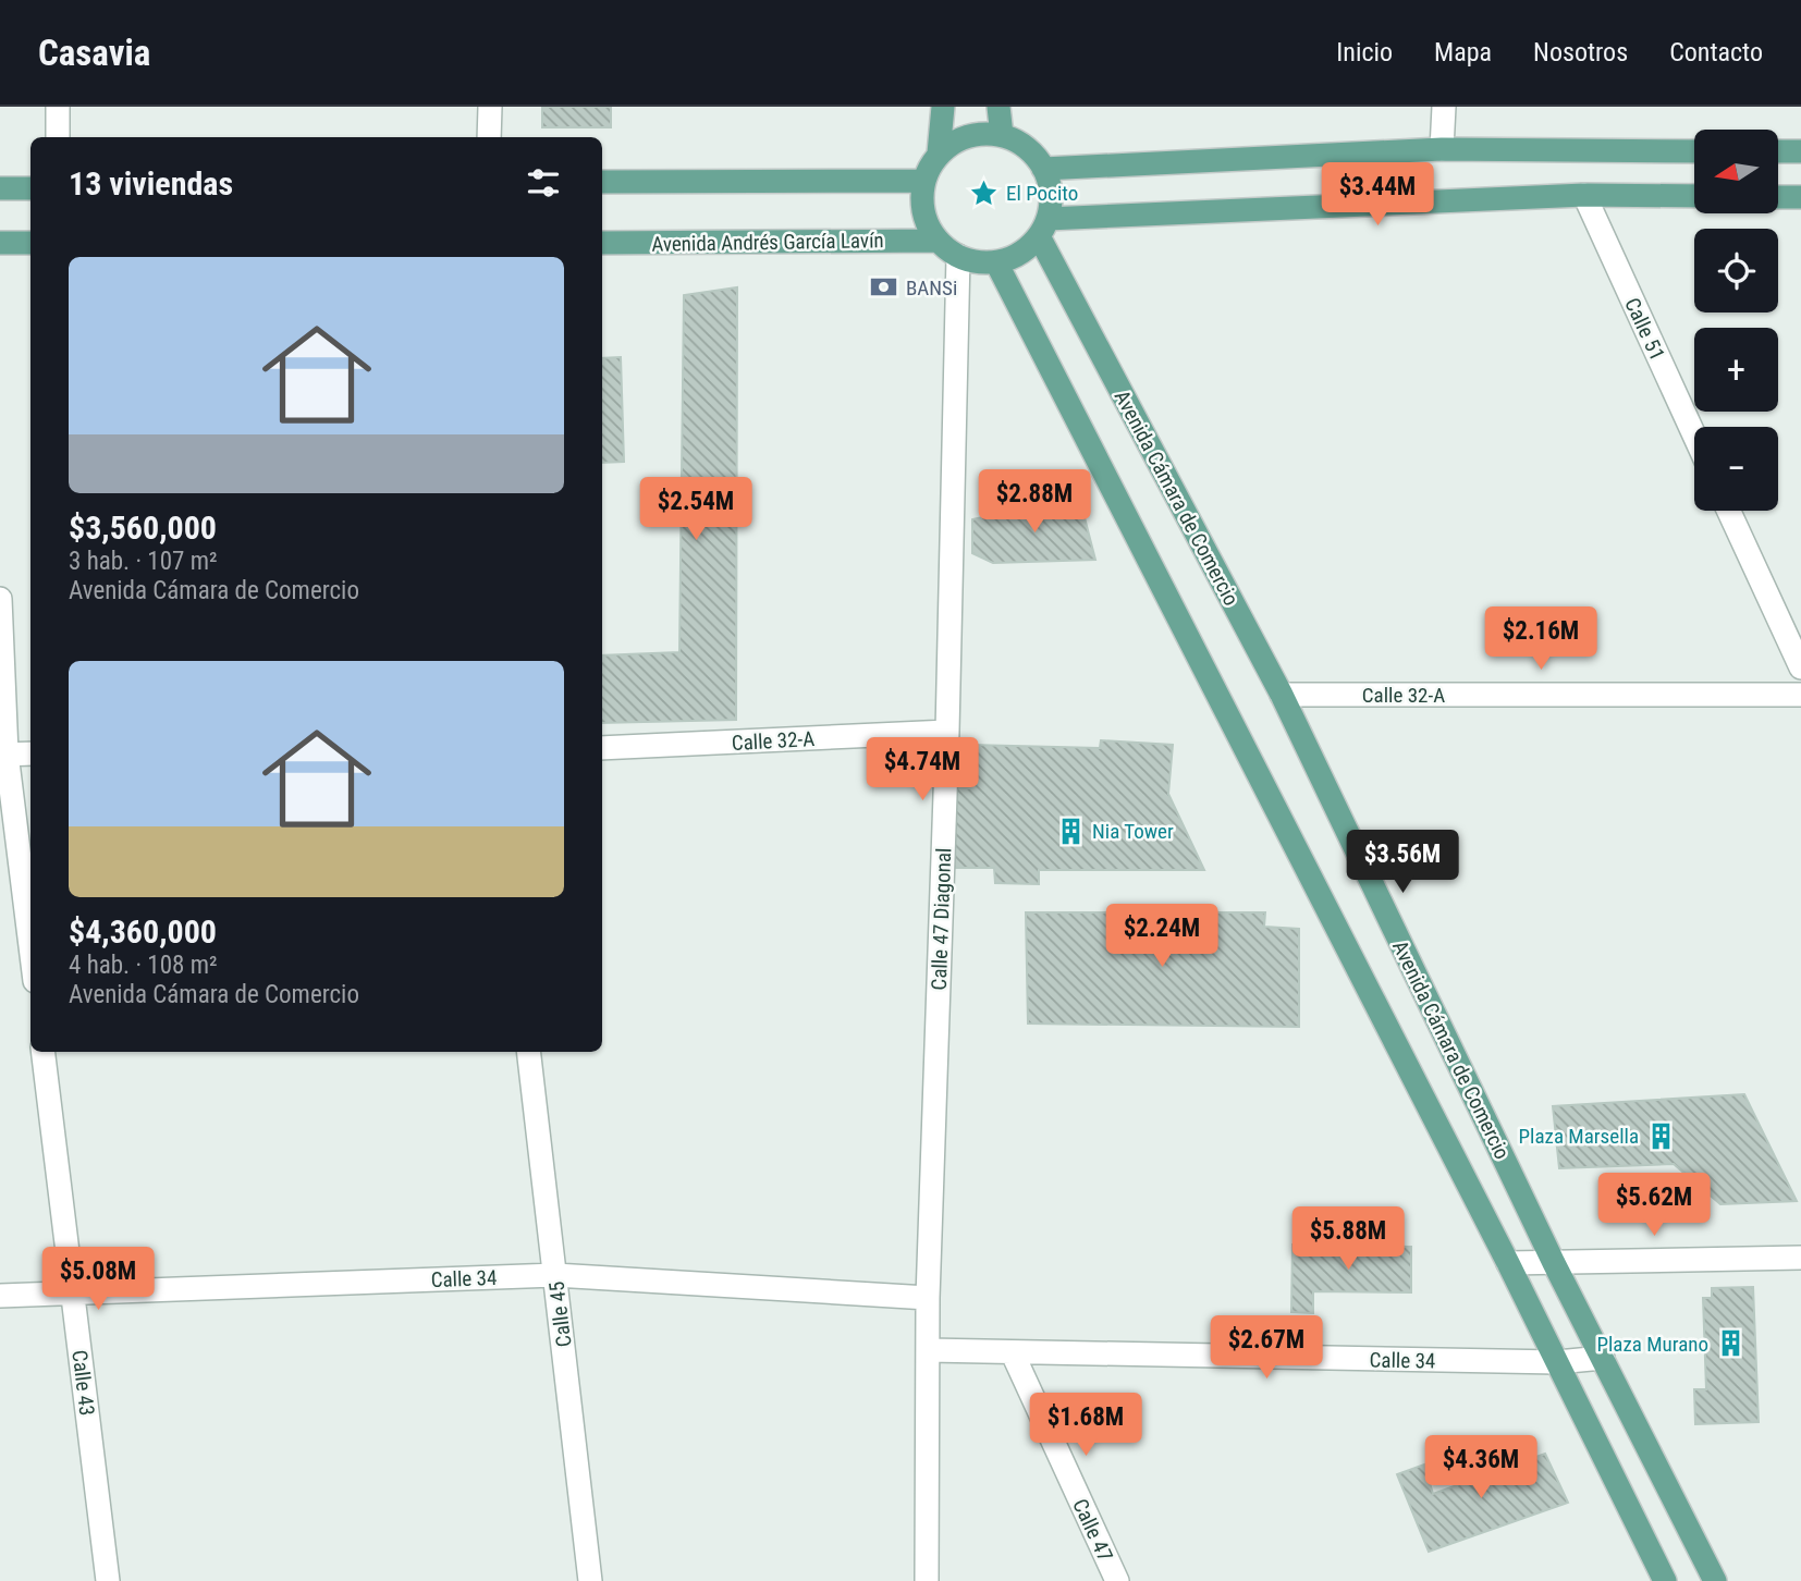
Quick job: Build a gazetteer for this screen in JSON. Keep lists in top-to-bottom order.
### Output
{
  "streets": {
    "main road": ["Avenida Andrés García Lavín", "Avenida Cámara de Comercio"],
    "street": [
      "Calle 51",
      "Calle 32-A",
      "Calle 47 Diagonal",
      "Calle 34",
      "Calle 45",
      "Calle 43",
      "Calle 47"
    ]
  },
  "crossings": [
    ["Avenida Andrés García Lavín", "Avenida Cámara de Comercio"],
    ["Avenida Andrés García Lavín", "Calle 47 Diagonal"],
    ["Avenida Cámara de Comercio", "Calle 32-A"],
    ["Avenida Cámara de Comercio", "Calle 47 Diagonal"],
    ["Avenida Cámara de Comercio", "Calle 34"],
    ["Calle 32-A", "Calle 47 Diagonal"],
    ["Calle 47 Diagonal", "Calle 34"],
    ["Calle 34", "Calle 45"],
    ["Calle 34", "Calle 43"],
    ["Calle 34", "Calle 47"]
  ],
  "places": {
    "place": ["El Pocito"],
    "bank": ["BANSi"],
    "building": ["Nia Tower", "Plaza Marsella", "Plaza Murano"]
  },
  "north": "left",
  "page": {
    "header": "Casavia",
    "nav": [
      "Inicio",
      "Mapa",
      "Nosotros",
      "Contacto"
    ],
    "map_buttons": ["+", "−"],
    "heading": "13 viviendas",
    "price": [
      "$3.44M",
      "$2.88M",
      "$2.54M",
      "$2.16M",
      "$4.74M",
      "$3.56M",
      "$2.24M",
      "$5.62M",
      "$5.88M",
      "$5.08M",
      "$2.67M",
      "$1.68M",
      "$4.36M"
    ],
    "list": [
      {
        "name": "$3,560,000",
        "note": "3 hab. · 107 m² · Avenida Cámara de Comercio"
      },
      {
        "name": "$4,360,000",
        "note": "4 hab. · 108 m² · Avenida Cámara de Comercio"
      }
    ]
  }
}
